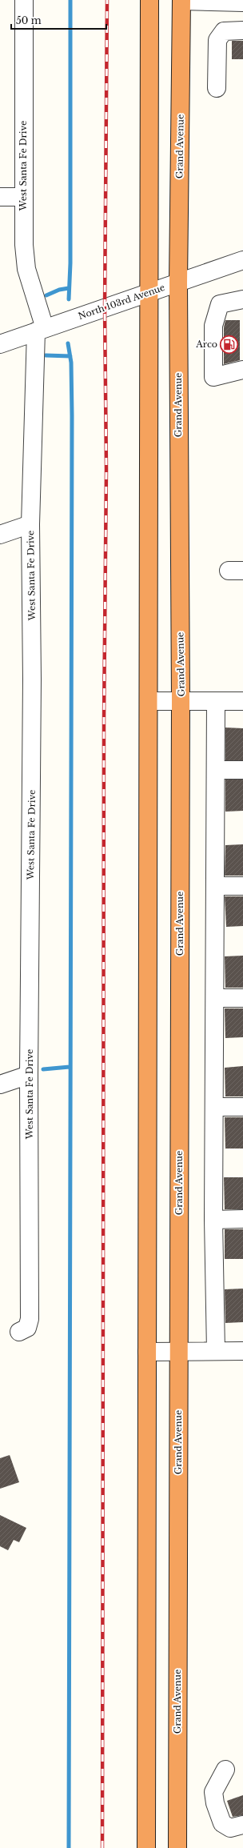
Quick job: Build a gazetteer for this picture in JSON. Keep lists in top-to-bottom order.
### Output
{
  "streets": {
    "highway": ["Grand Avenue"],
    "street": ["West Santa Fe Drive", "North 103rd Avenue"]
  },
  "crossings": [
    ["Grand Avenue", "North 103rd Avenue"],
    ["West Santa Fe Drive", "North 103rd Avenue"]
  ],
  "places": {
    "fuel station": ["Arco"]
  },
  "scale_bar": "50 m"
}
